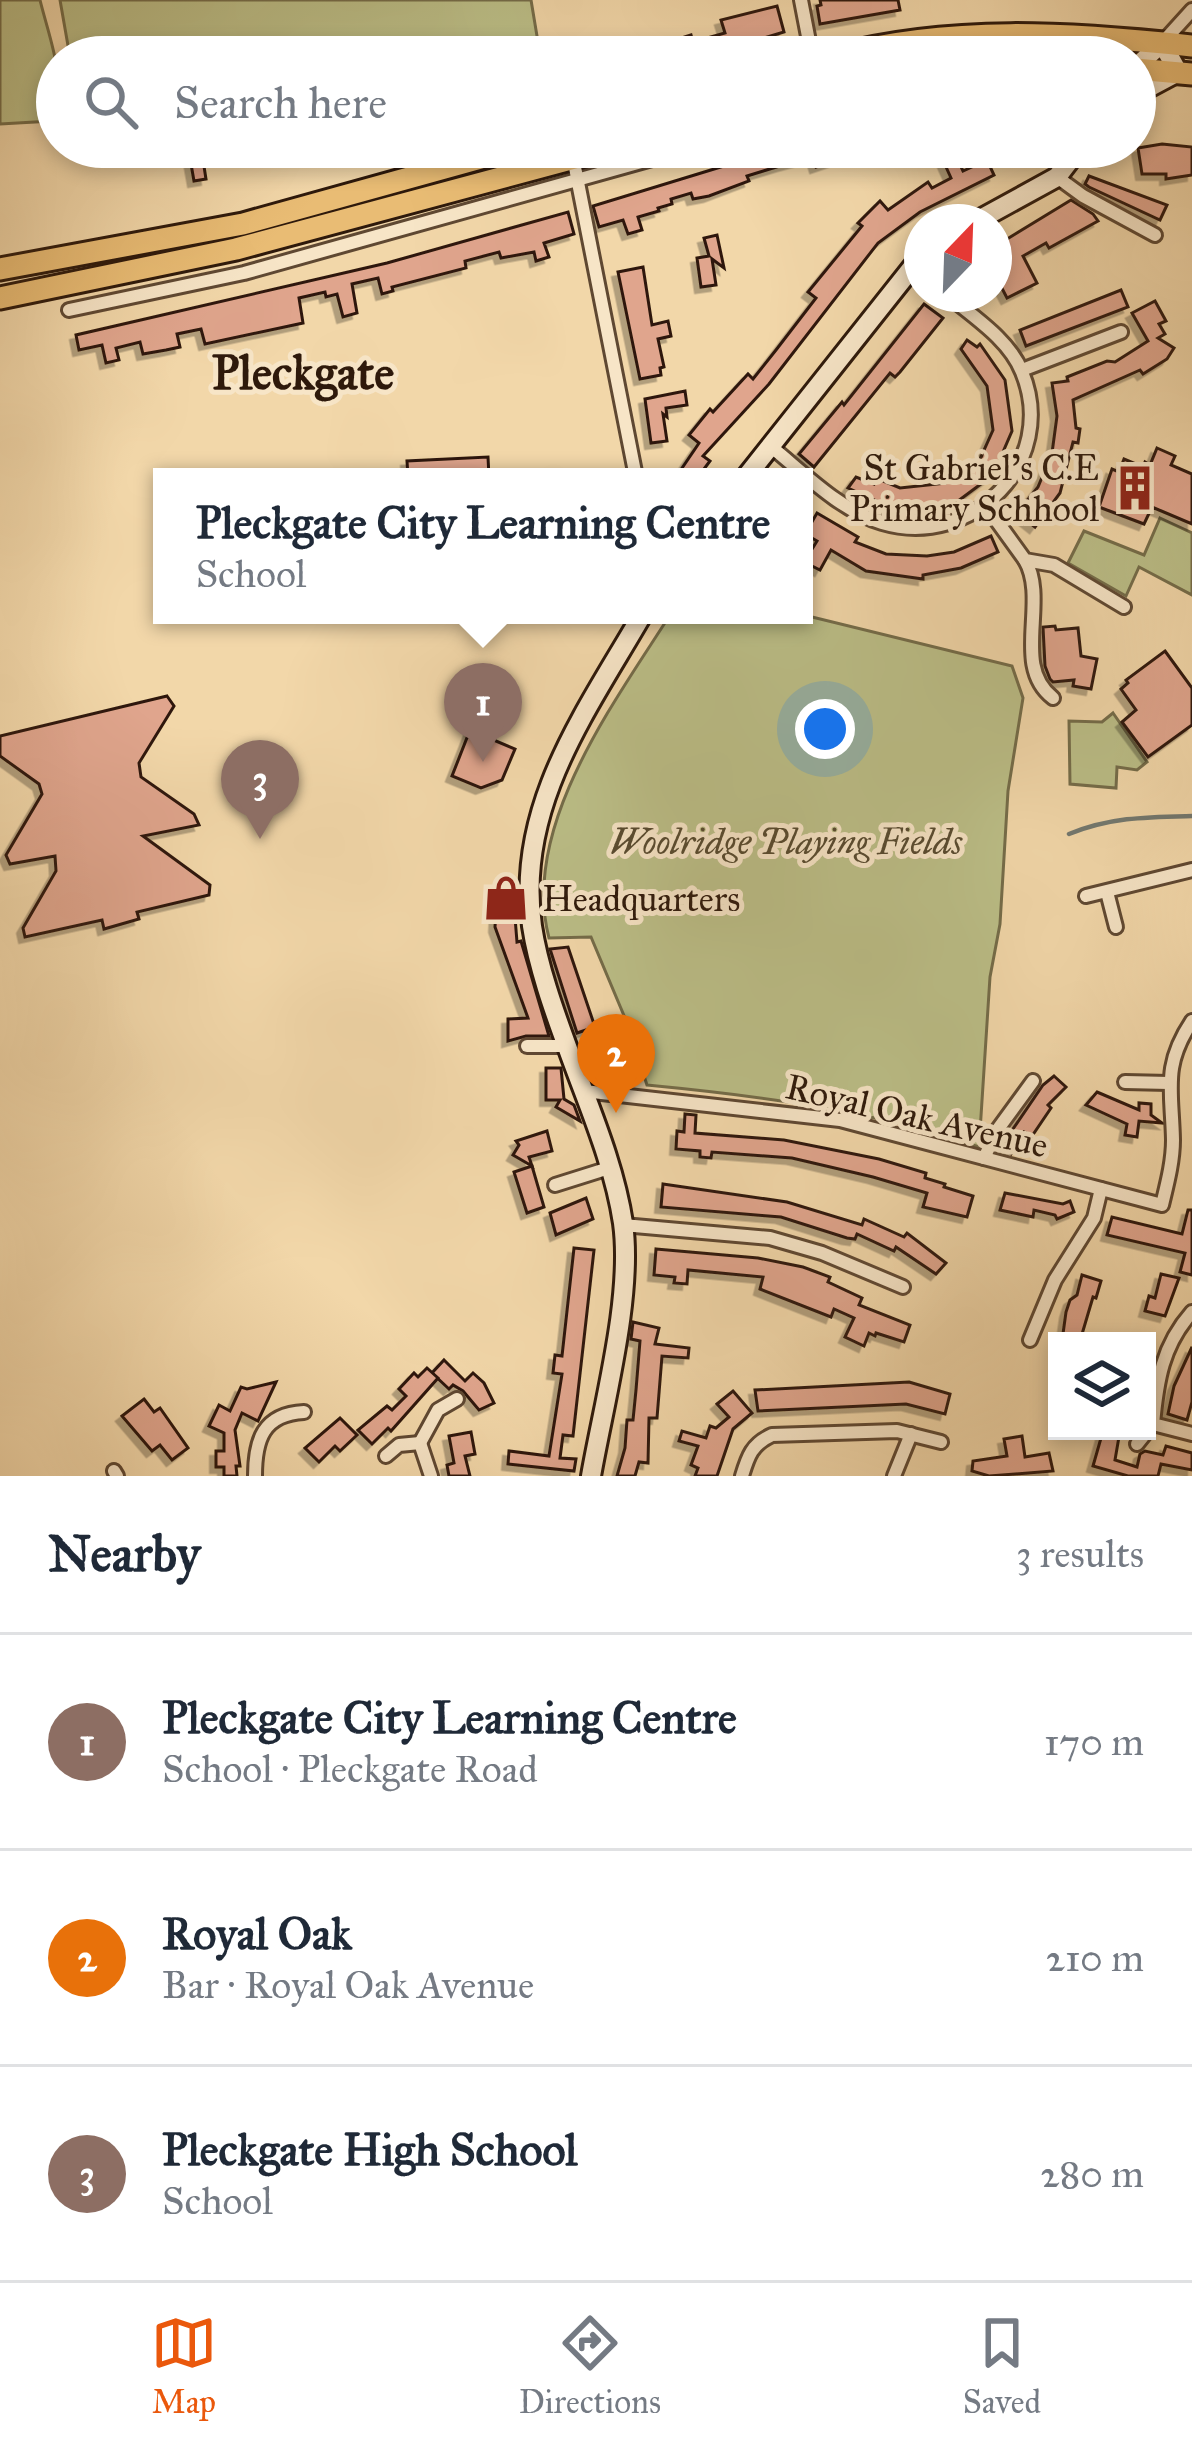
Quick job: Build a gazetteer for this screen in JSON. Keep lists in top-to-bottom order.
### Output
{
  "streets": {
    "street": ["Royal Oak Avenue"]
  },
  "districts": ["Pleckgate"],
  "parks": ["Woolridge Playing Fields"],
  "places": {
    "building": ["St Gabriel's C.E Primary Schhool"],
    "shop": ["Headquarters"]
  },
  "north": "top right",
  "page": {
    "search": "Search here",
    "popup": ["Pleckgate City Learning Centre", "School"],
    "pins": ["1", "3", "2"],
    "heading": ["Nearby", "3 results"],
    "list": [
      {
        "mark": "1",
        "name": "Pleckgate City Learning Centre",
        "note": "School · Pleckgate Road",
        "value": "170 m"
      },
      {
        "mark": "2",
        "name": "Royal Oak",
        "note": "Bar · Royal Oak Avenue",
        "value": "210 m"
      },
      {
        "mark": "3",
        "name": "Pleckgate High School",
        "note": "School",
        "value": "280 m"
      }
    ],
    "nav": ["Map", "Directions", "Saved"]
  }
}
